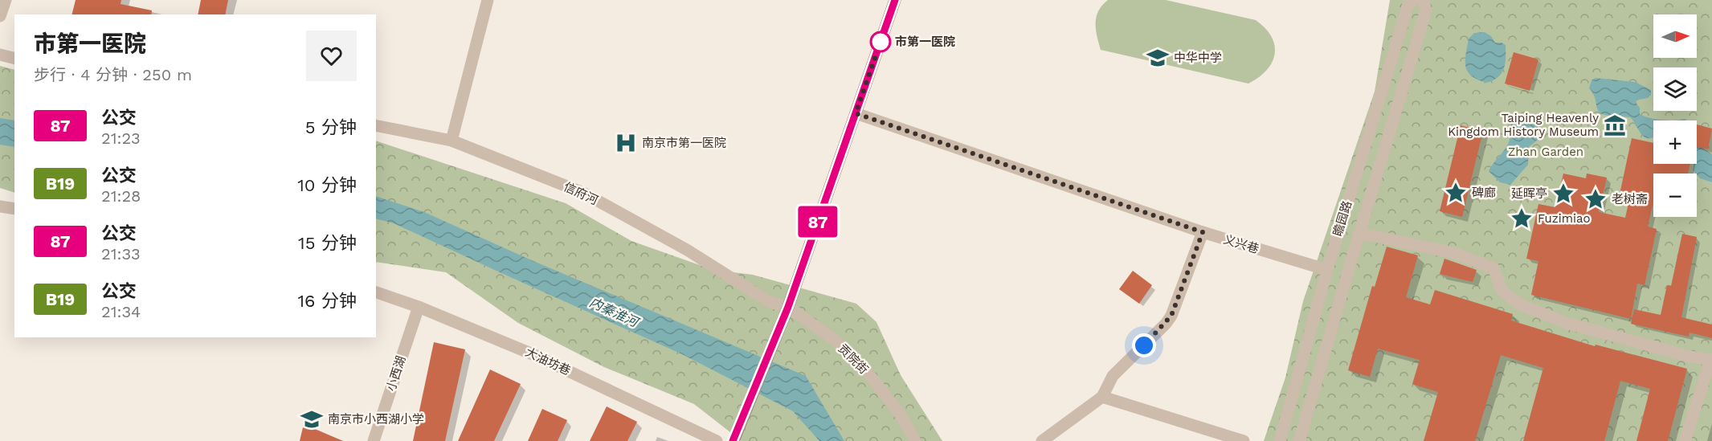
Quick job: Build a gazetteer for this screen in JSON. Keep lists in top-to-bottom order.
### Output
{
  "streets": {
    "street": [
      "信府河",
      "瞻园路",
      "义兴巷",
      "贡院街",
      "大油坊巷",
      "小西湖"
    ]
  },
  "crossings": [
    ["信府河", "贡院街"],
    ["瞻园路", "义兴巷"],
    ["大油坊巷", "小西湖"]
  ],
  "water": ["内秦淮河"],
  "parks": ["Zhan Garden"],
  "places": {
    "other": ["市第一医院"],
    "school or university": ["中华中学", "南京市小西湖小学"],
    "museum": ["Taiping Heavenly Kingdom History Museum"],
    "hospital": ["南京市第一医院"],
    "place": [
      "碑廊",
      "延晖亭",
      "老树斋",
      "Fuzimiao"
    ]
  },
  "lines": ["bus line 87"],
  "north": "right",
  "page": {
    "on_map": "87",
    "map_buttons": ["+", "−"],
    "heading": ["市第一医院", "步行 · 4 分钟 · 250 m"],
    "list": [
      {
        "mark": "87",
        "name": "公交",
        "note": "21:23",
        "value": "5 分钟"
      },
      {
        "mark": "B19",
        "name": "公交",
        "note": "21:28",
        "value": "10 分钟"
      },
      {
        "mark": "87",
        "name": "公交",
        "note": "21:33",
        "value": "15 分钟"
      },
      {
        "mark": "B19",
        "name": "公交",
        "note": "21:34",
        "value": "16 分钟"
      }
    ]
  }
}
